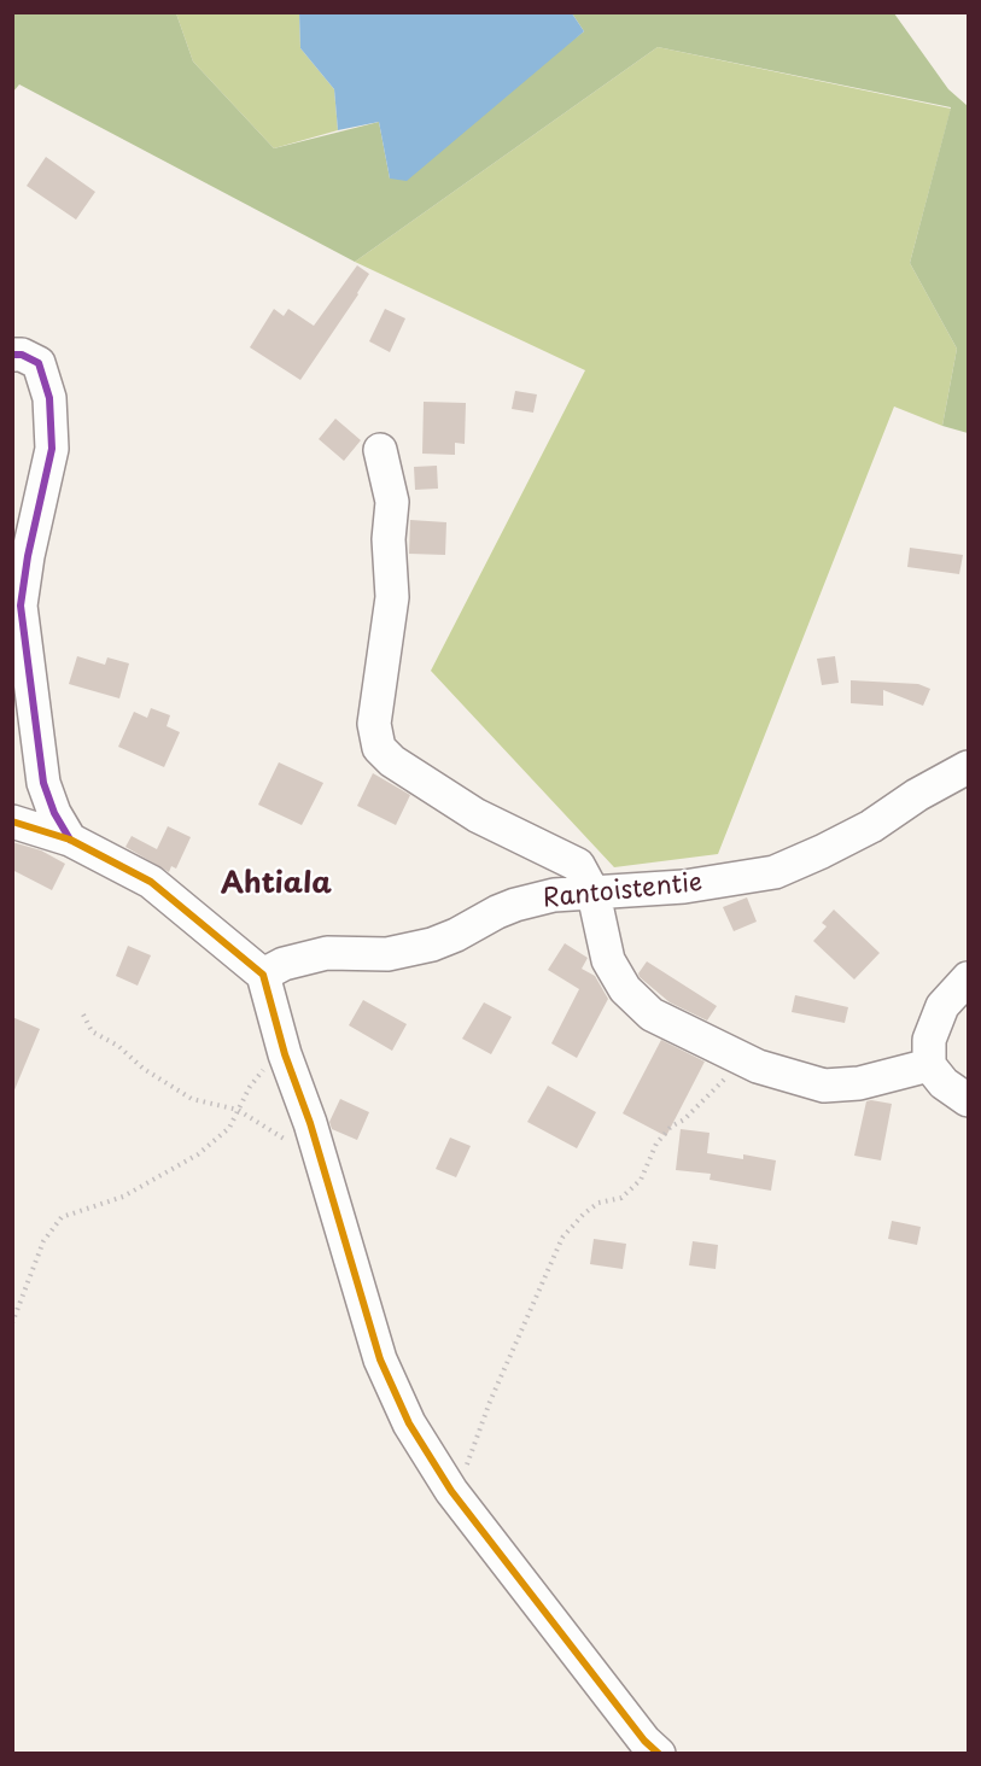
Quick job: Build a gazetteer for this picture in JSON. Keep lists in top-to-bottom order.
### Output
{
  "streets": {
    "street": ["Rantoistentie"]
  },
  "districts": ["Ahtiala"]
}
